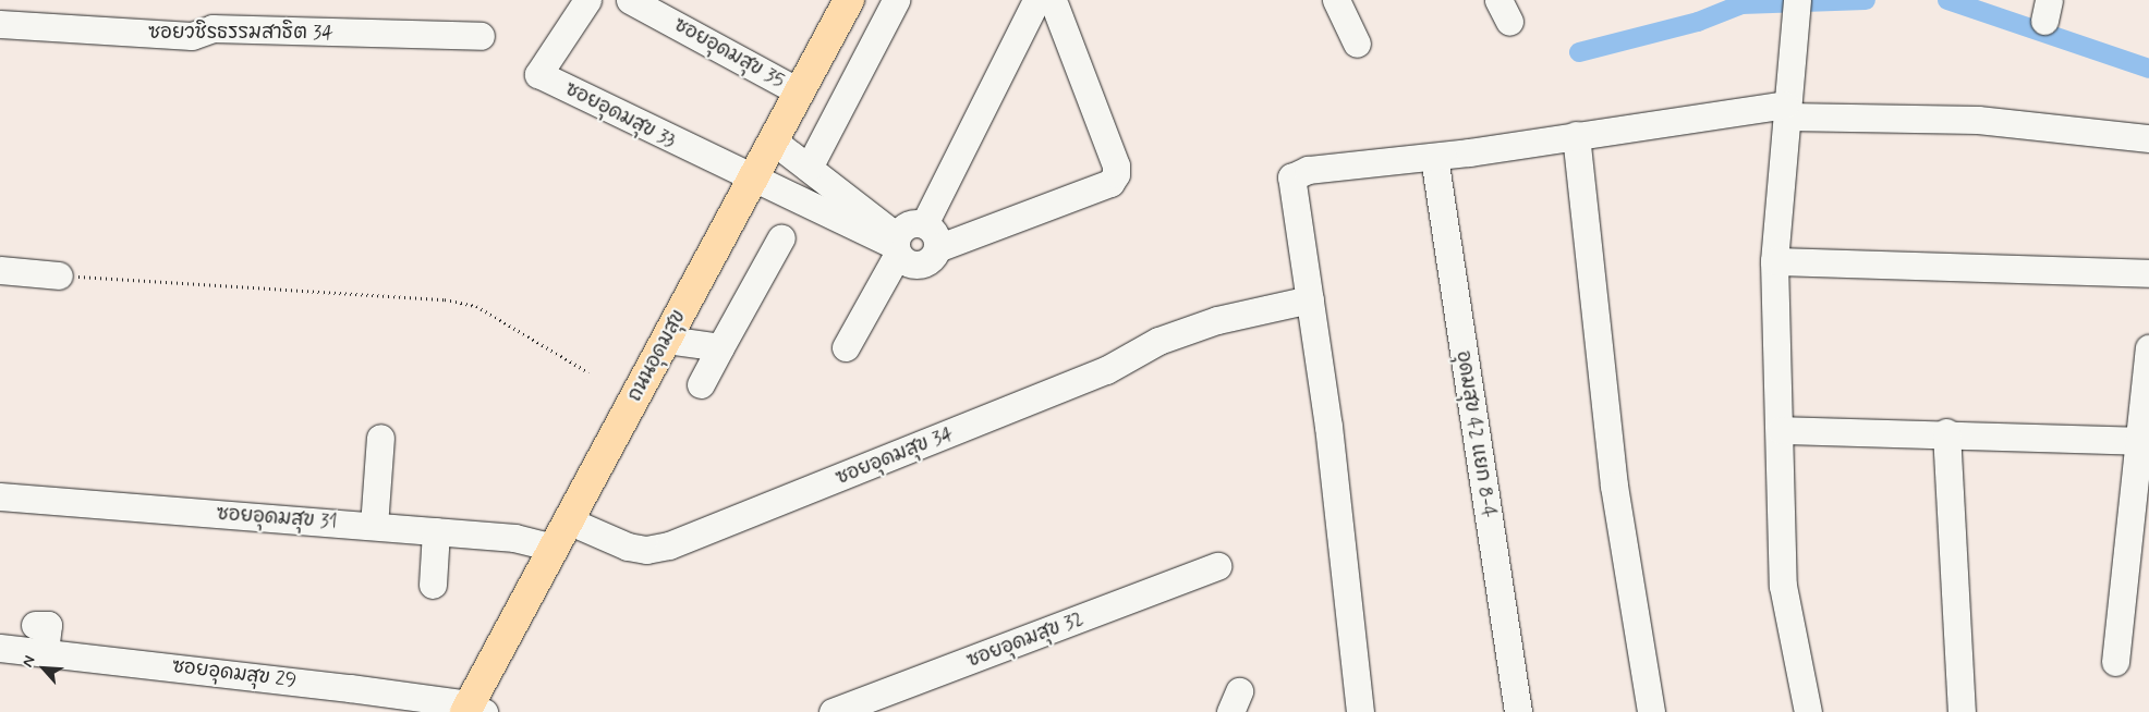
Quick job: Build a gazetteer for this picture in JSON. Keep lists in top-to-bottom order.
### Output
{
  "streets": {
    "main road": ["ถนนอุดมสุข"],
    "street": [
      "ซอยวชิรธรรมสาธิต 34",
      "ซอยอุดมสุข 35",
      "ซอยอุดมสุข 33",
      "อุดมสุข 42 แยก 8-4",
      "ซอยอุดมสุข 34",
      "ซอยอุดมสุข 31",
      "ซอยอุดมสุข 32",
      "ซอยอุดมสุข 29"
    ]
  },
  "crossings": [
    ["ซอยอุดมสุข 35", "ถนนอุดมสุข"],
    ["ซอยอุดมสุข 33", "ถนนอุดมสุข"],
    ["ถนนอุดมสุข", "ซอยอุดมสุข 34"],
    ["ถนนอุดมสุข", "ซอยอุดมสุข 31"],
    ["ถนนอุดมสุข", "ซอยอุดมสุข 29"]
  ],
  "north": "top left"
}
